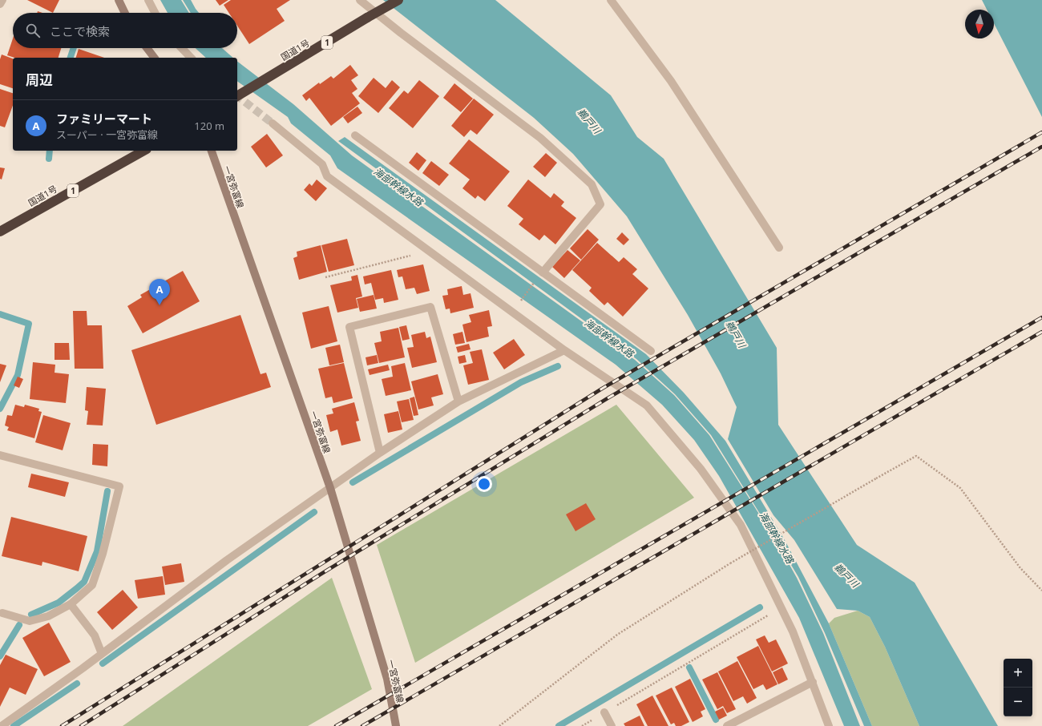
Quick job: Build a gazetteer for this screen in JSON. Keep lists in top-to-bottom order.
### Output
{
  "streets": {
    "highway": ["1", "国道1号"],
    "main road": ["一宮弥富線"]
  },
  "water": ["鵜戸川", "海部幹線水路"],
  "north": "bottom",
  "page": {
    "search": "ここで検索",
    "heading": "周辺",
    "list": [
      {
        "mark": "A",
        "name": "ファミリーマート",
        "note": "スーパー · 一宮弥富線",
        "value": "120 m"
      }
    ],
    "pins": "A",
    "map_buttons": ["+", "−"]
  }
}
